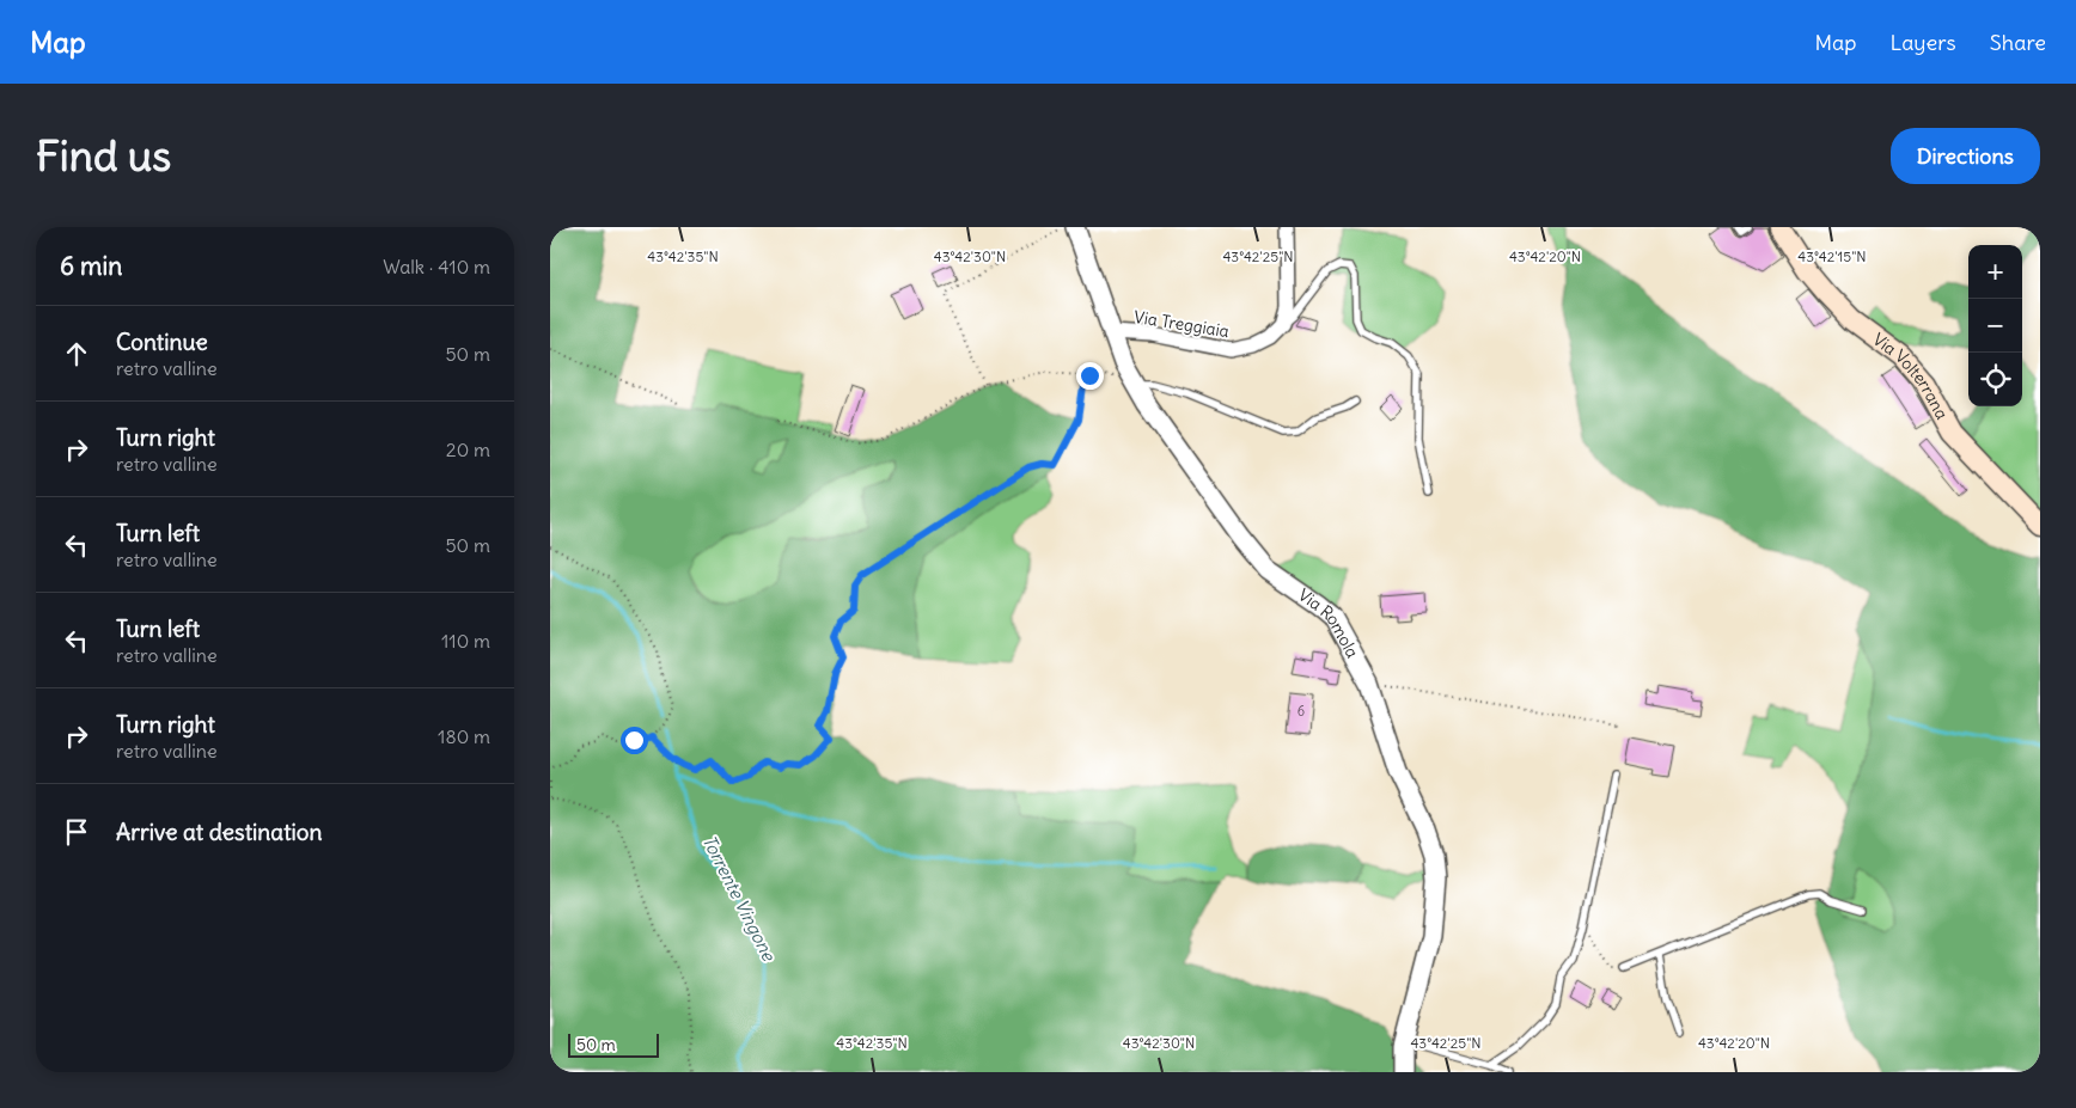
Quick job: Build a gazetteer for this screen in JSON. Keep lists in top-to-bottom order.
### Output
{
  "streets": {
    "main road": ["Via Volterrana"],
    "street": ["Via Treggiaia", "Via Romola"]
  },
  "crossings": [
    ["Via Treggiaia", "Via Romola"]
  ],
  "water": ["Torrente Vingone"],
  "house_numbers": ["6"],
  "scale_bar": "50 m",
  "page": {
    "header": "Map",
    "nav": ["Map", "Layers", "Share"],
    "buttons": "Directions",
    "title": "Find us",
    "heading": ["6 min", "Walk · 410 m"],
    "map_buttons": ["+", "−"],
    "list": [
      ["Continue", "retro valline", "50 m"],
      ["Turn right", "retro valline", "20 m"],
      ["Turn left", "retro valline", "50 m"],
      ["Turn left", "retro valline", "110 m"],
      ["Turn right", "retro valline", "180 m"],
      "Arrive at destination"
    ],
    "scale": "50 m"
  },
  "coordinates": [
    "43°42'35\"N",
    "43°42'30\"N",
    "43°42'25\"N",
    "43°42'20\"N",
    "43°42'15\"N"
  ]
}
